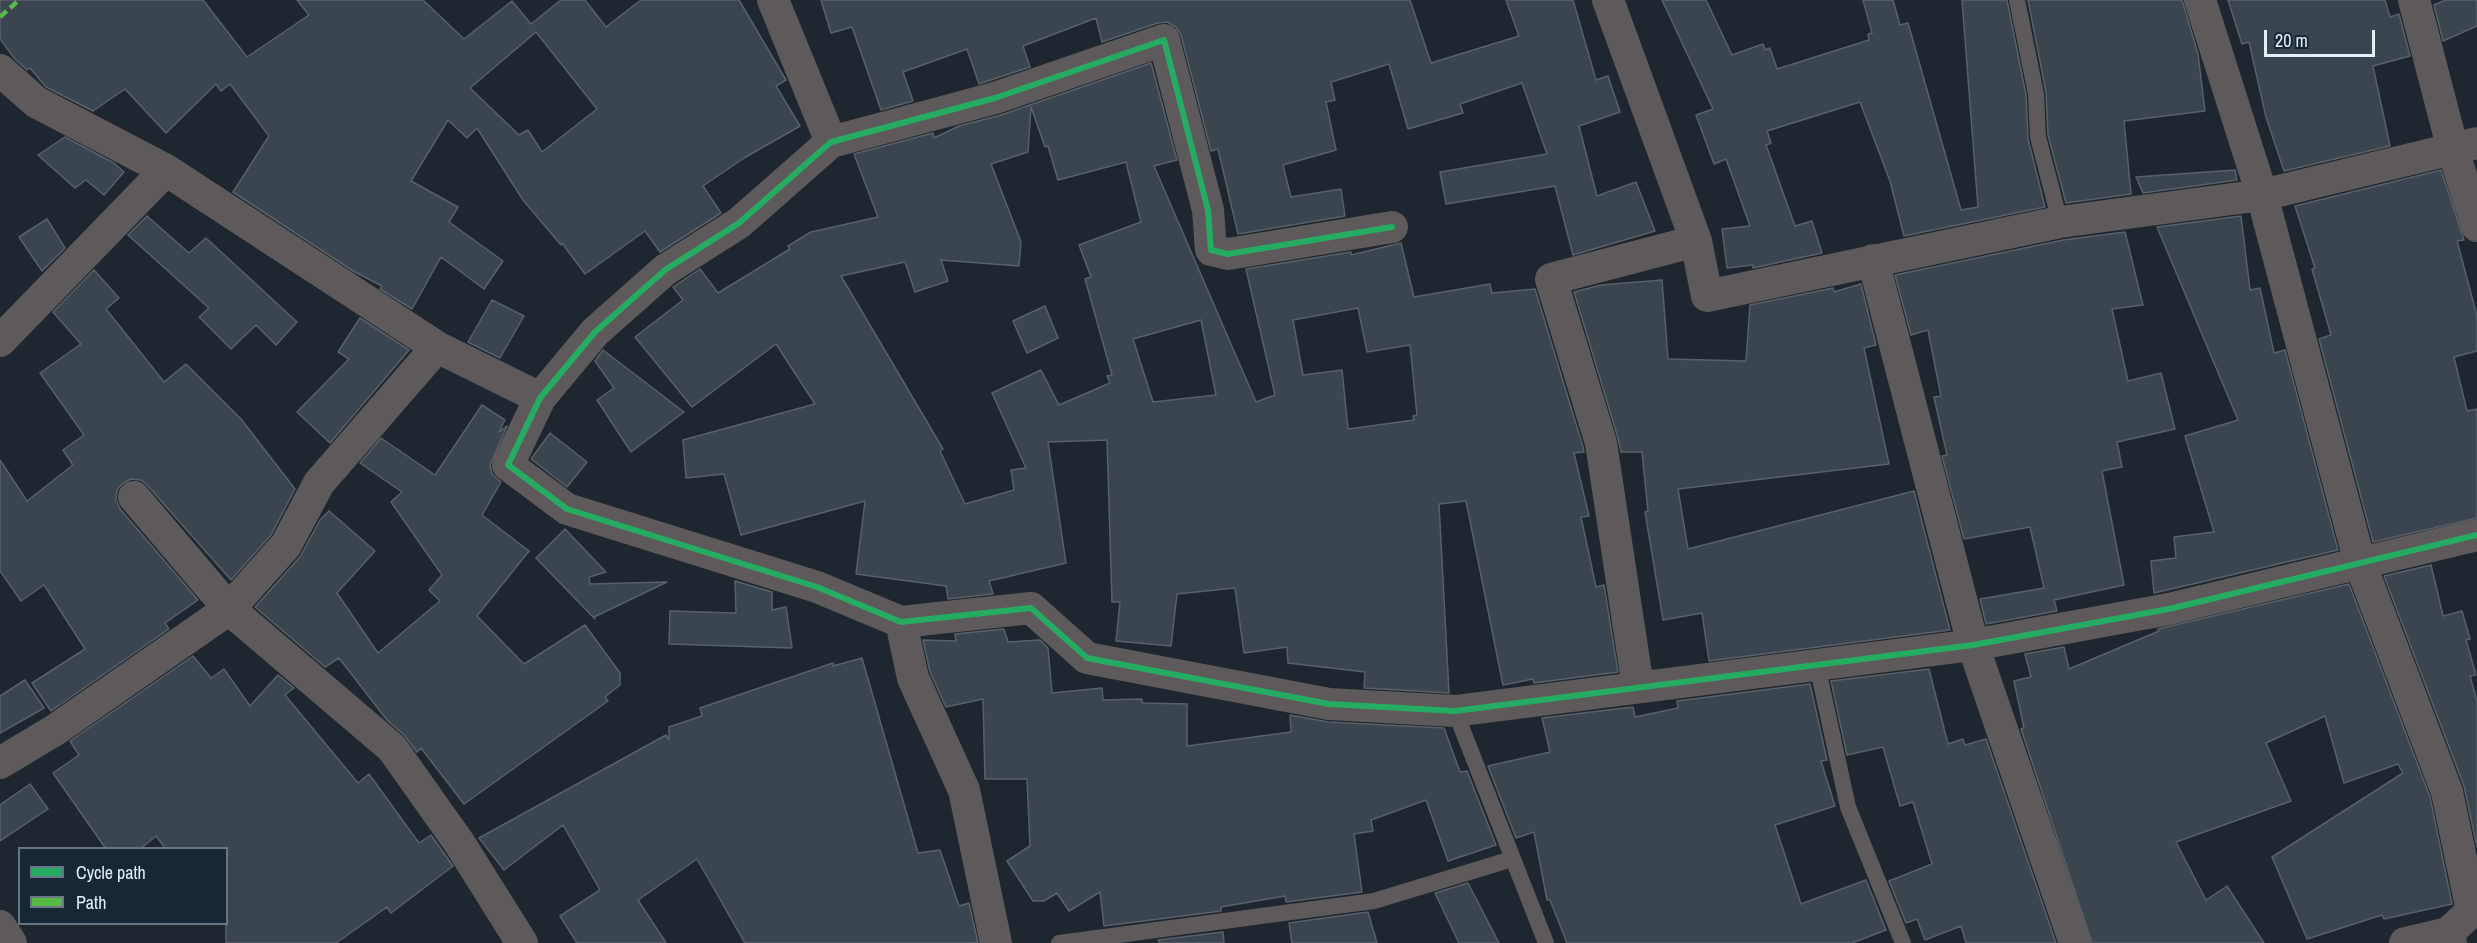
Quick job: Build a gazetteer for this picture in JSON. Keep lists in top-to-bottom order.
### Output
{
  "legend": ["Cycle path", "Path"],
  "scale_bar": "20 m"
}
